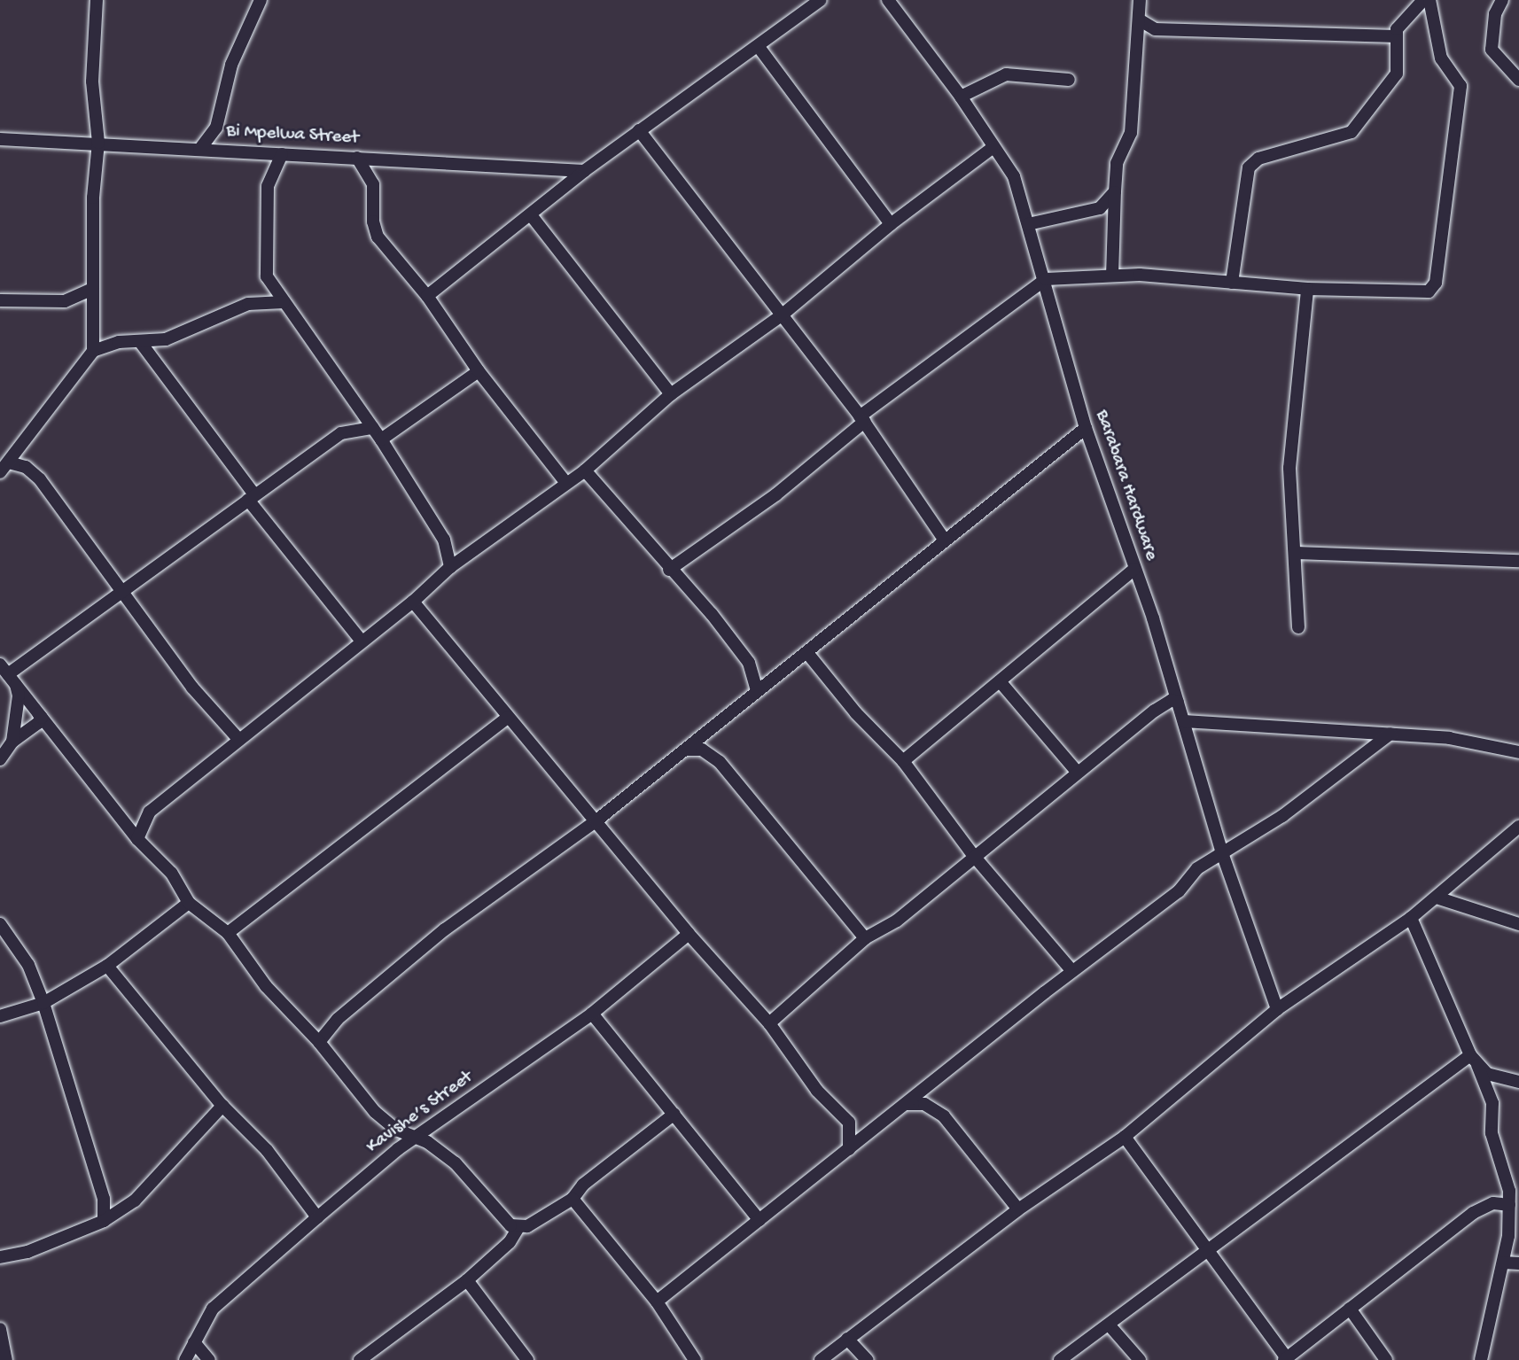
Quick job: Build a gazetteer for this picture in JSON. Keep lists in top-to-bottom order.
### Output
{
  "streets": {
    "street": ["Bi Mpelwa Street", "Barabara Hardware", "Kavishe’s Street"]
  }
}
